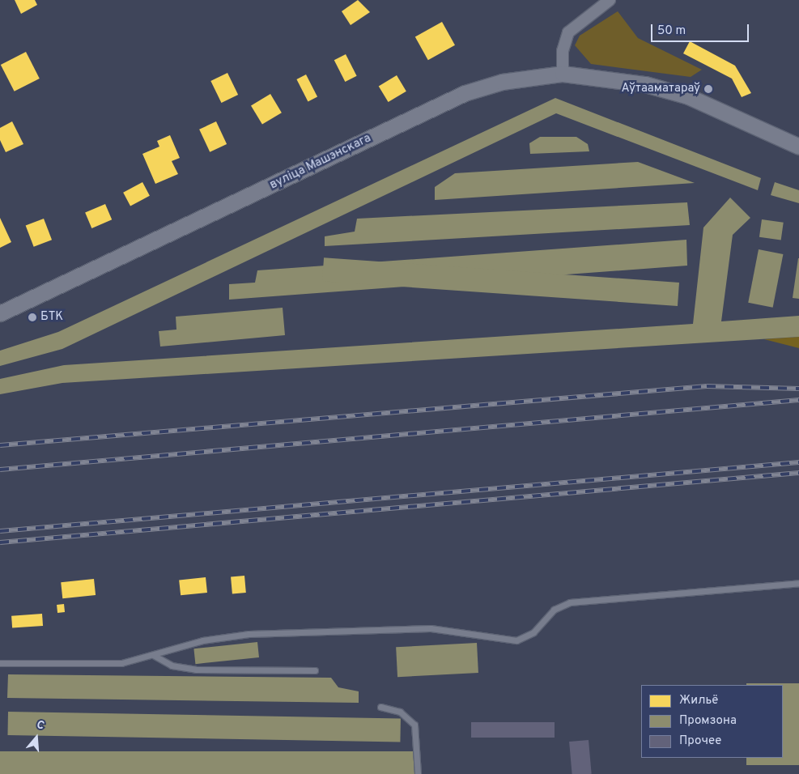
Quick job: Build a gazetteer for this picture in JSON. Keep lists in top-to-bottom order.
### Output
{
  "streets": {
    "main road": ["вуліца Машэнскага"]
  },
  "places": ["Аўтааматараў", "БТК"],
  "legend": ["Жильё", "Промзона", "Прочее"],
  "scale_bar": "50 m",
  "north": "top"
}
